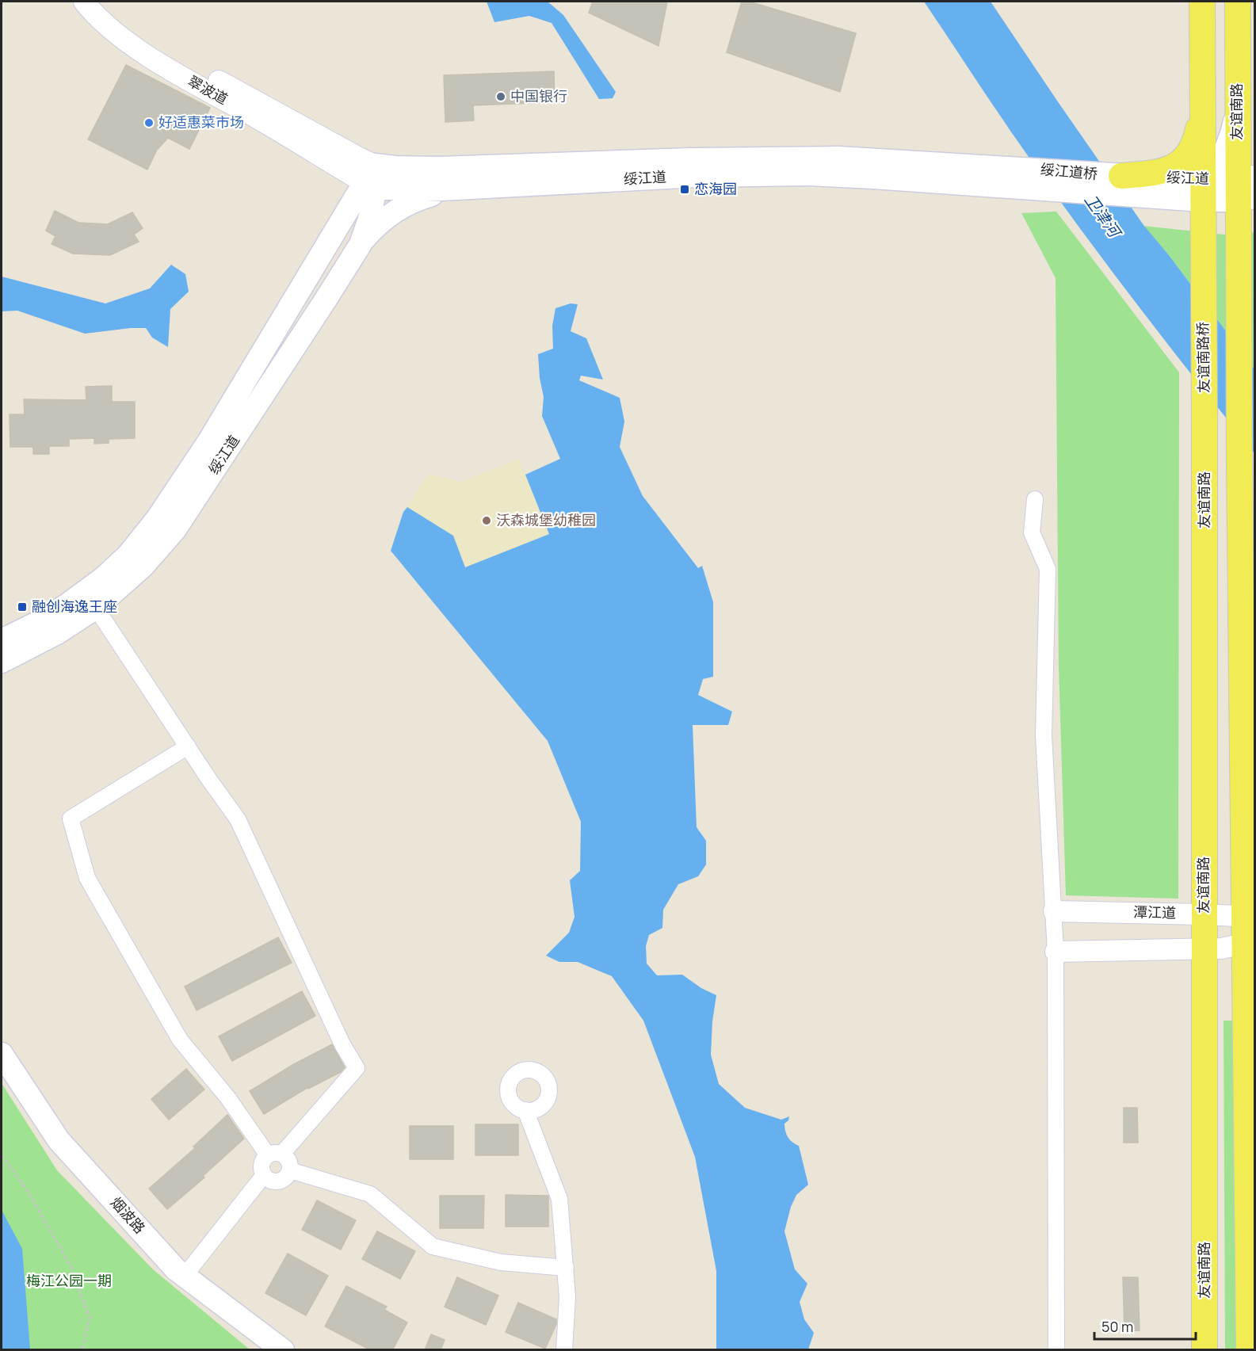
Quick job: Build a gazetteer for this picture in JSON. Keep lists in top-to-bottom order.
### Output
{
  "streets": {
    "main road": [
      "友谊南路",
      "绥江道桥",
      "绥江道",
      "友谊南路桥",
      "烟波路"
    ],
    "street": ["翠波道", "潭江道"]
  },
  "crossings": [
    ["翠波道", "绥江道"],
    ["友谊南路", "绥江道"],
    ["友谊南路", "友谊南路桥"],
    ["友谊南路", "潭江道"],
    ["绥江道桥", "绥江道"],
    ["绥江道桥", "友谊南路桥"],
    ["绥江道", "友谊南路桥"]
  ],
  "water": ["卫津河"],
  "parks": ["梅江公园一期"],
  "places": {
    "other": ["中国银行", "好适惠菜市场", "沃森城堡幼稚园"],
    "transit": ["恋海园", "融创海逸王座"]
  },
  "scale_bar": "50 m"
}
